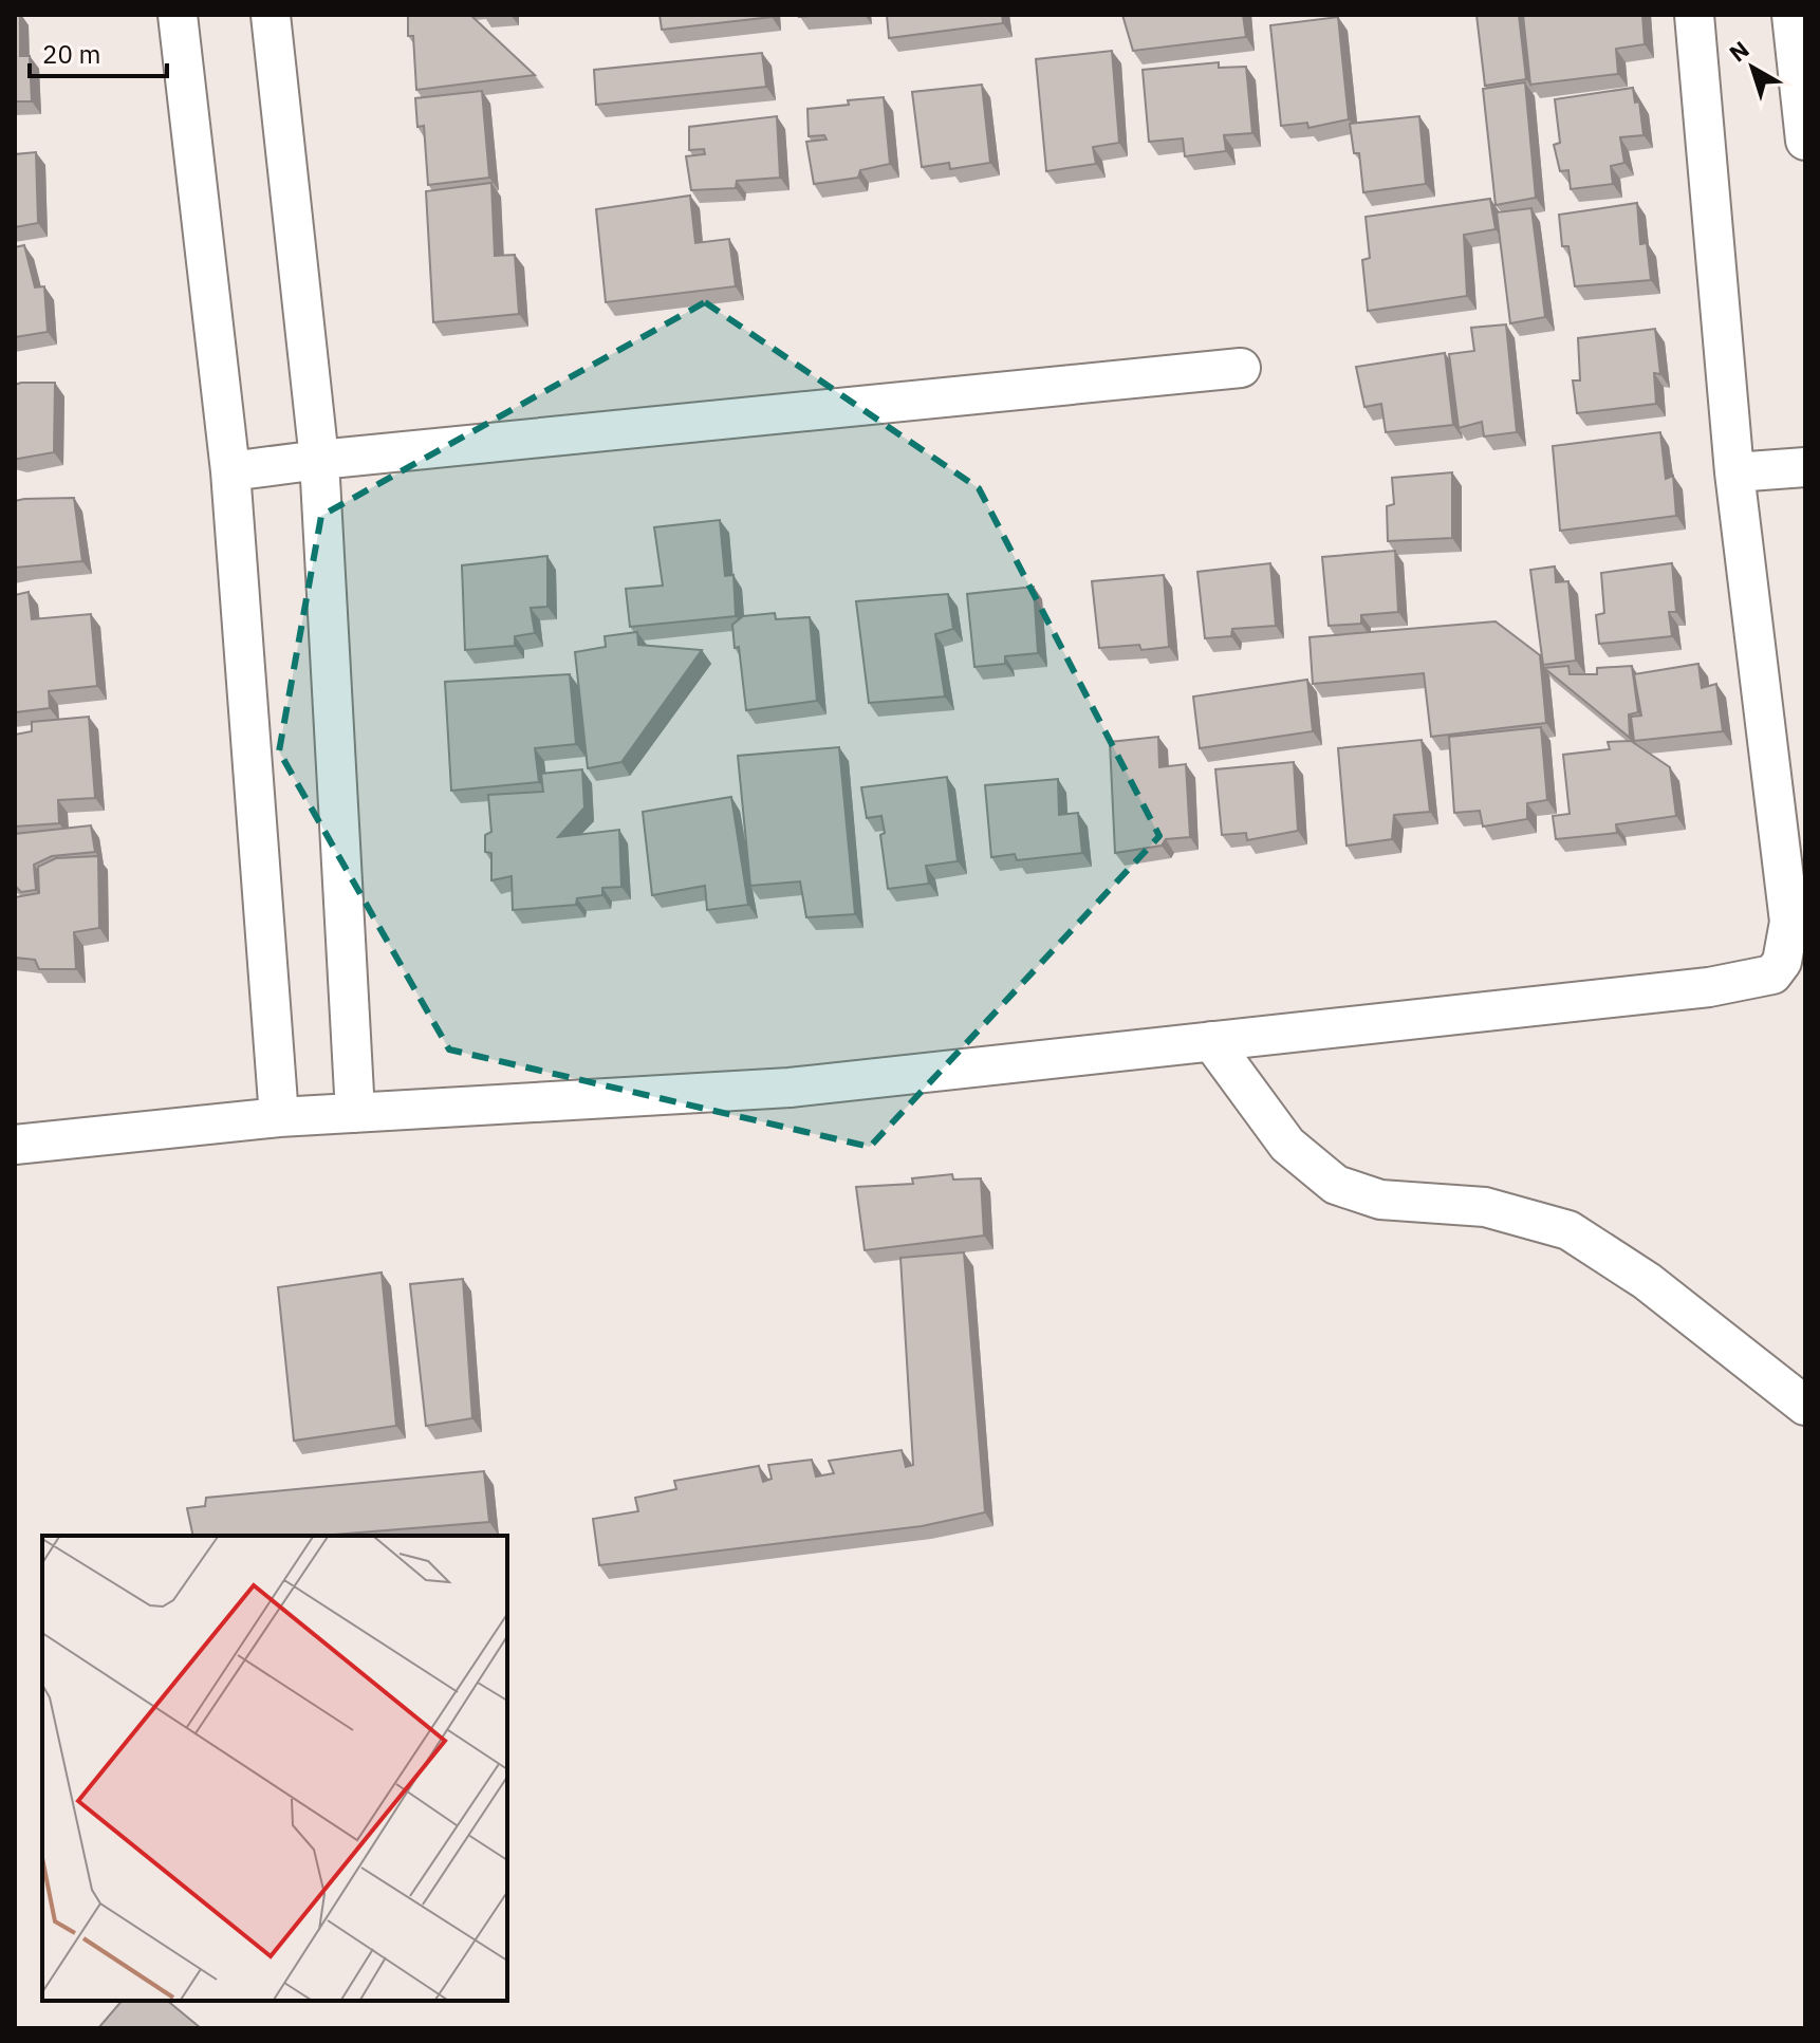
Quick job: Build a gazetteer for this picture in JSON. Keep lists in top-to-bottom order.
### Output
{
  "scale_bar": "20 m",
  "north": "top left"
}
